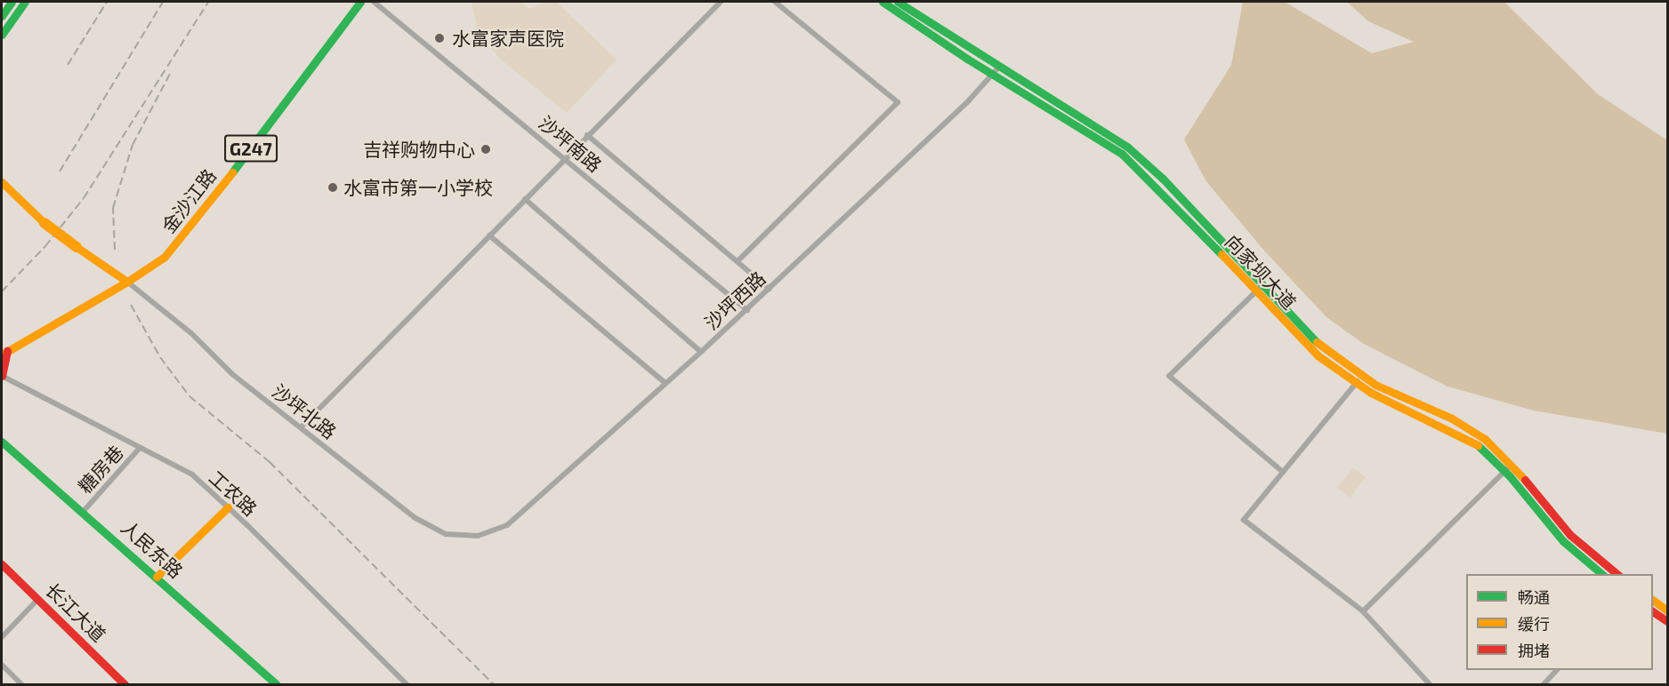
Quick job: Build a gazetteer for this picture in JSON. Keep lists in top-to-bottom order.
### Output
{
  "streets": {
    "main road": [
      "G247",
      "金沙江路",
      "向家坝大道",
      "人民东路",
      "长江大道"
    ],
    "street": [
      "沙坪南路",
      "沙坪西路",
      "沙坪北路",
      "糖房巷",
      "工农路"
    ]
  },
  "crossings": [
    ["沙坪南路", "沙坪西路"],
    ["金沙江路", "沙坪北路"],
    ["向家坝大道", "沙坪西路"],
    ["沙坪西路", "沙坪北路"],
    ["糖房巷", "工农路"],
    ["糖房巷", "人民东路"]
  ],
  "places": ["水富家声医院", "吉祥购物中心", "水富市第一小学校"],
  "legend": ["畅通", "缓行", "拥堵"]
}
